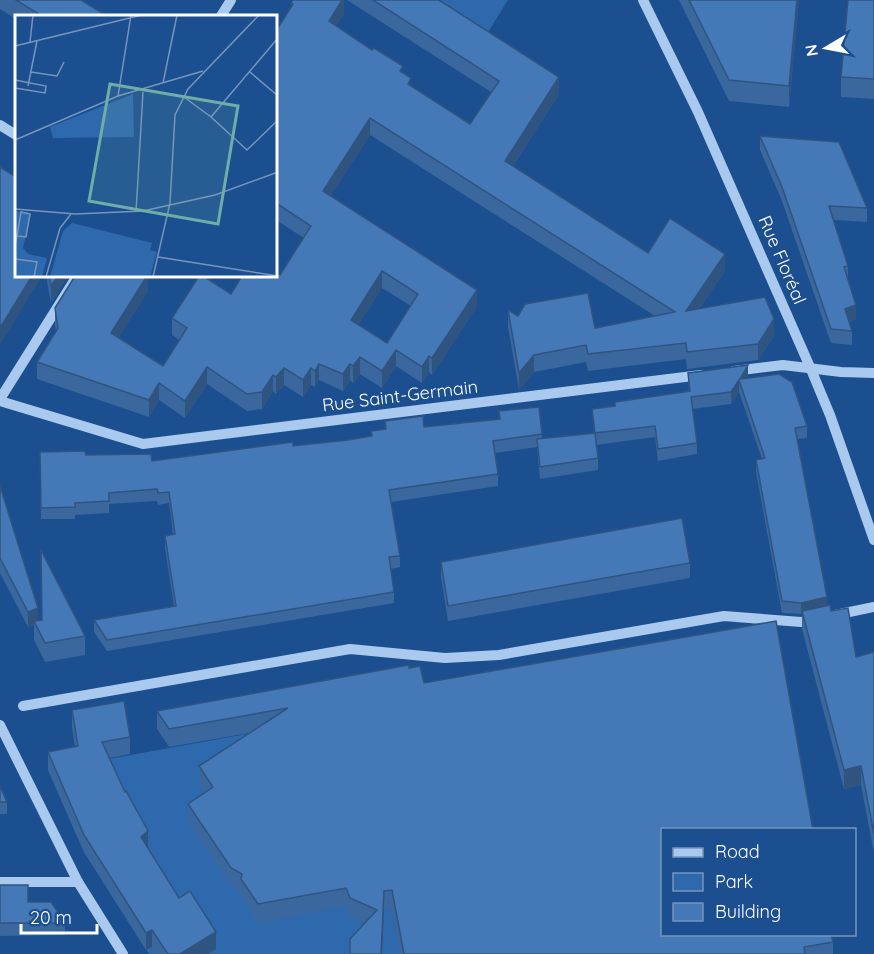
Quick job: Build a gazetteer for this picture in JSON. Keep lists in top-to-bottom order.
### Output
{
  "streets": {
    "street": ["Rue Floréal", "Rue Saint-Germain"]
  },
  "legend": ["Road", "Park", "Building"],
  "scale_bar": "20 m",
  "north": "left"
}
